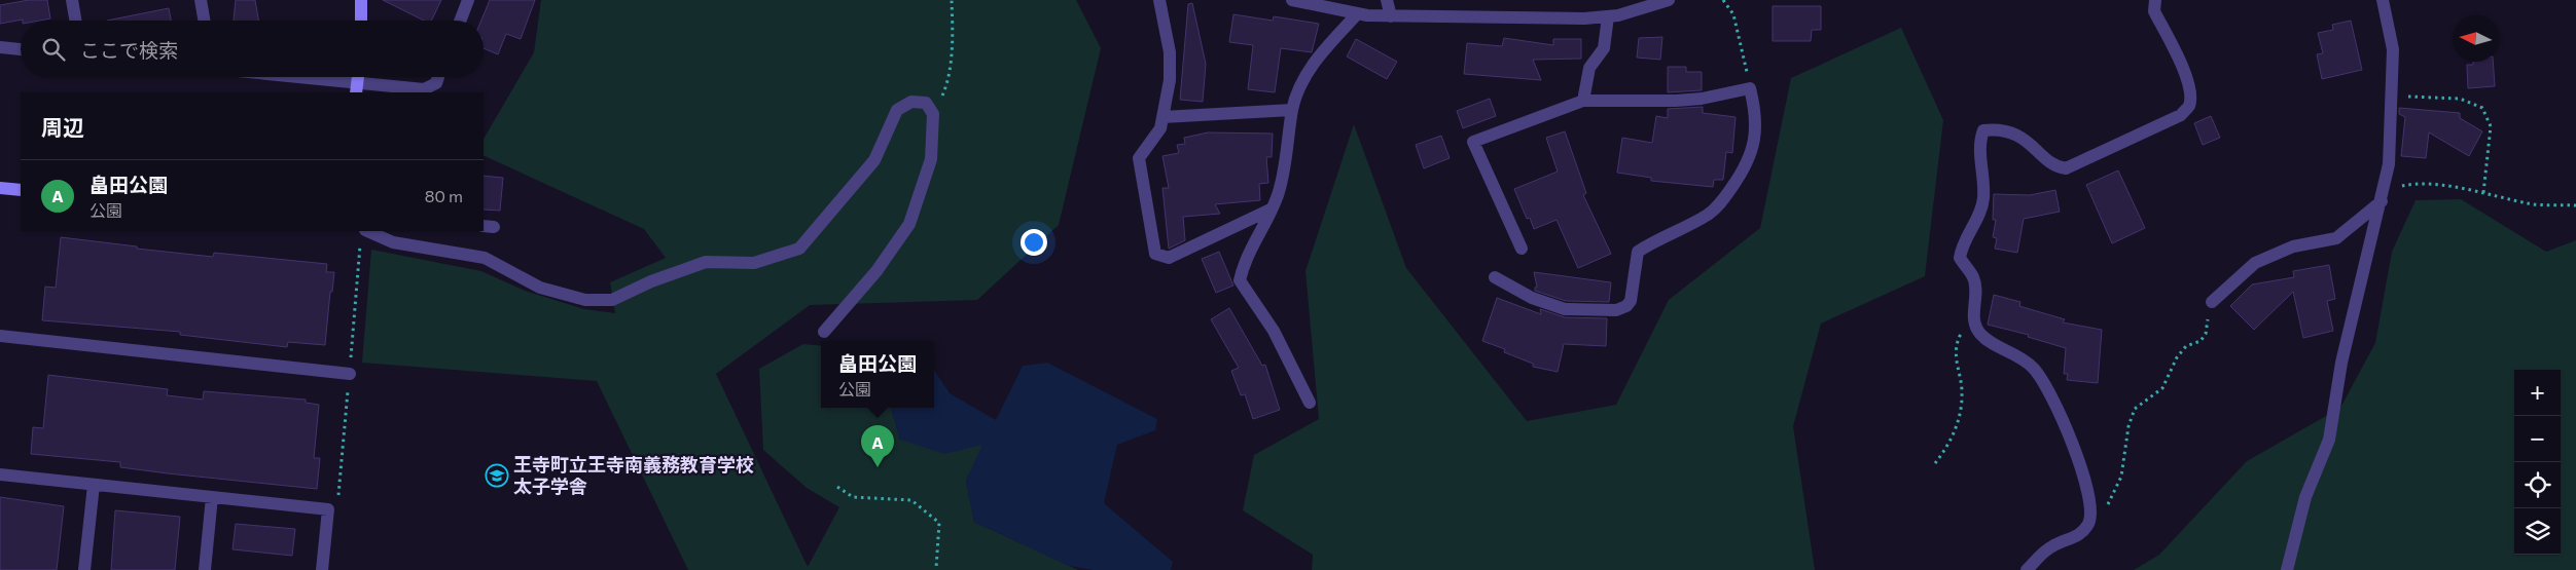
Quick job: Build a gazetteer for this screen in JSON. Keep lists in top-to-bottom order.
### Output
{
  "places": {
    "school or university": ["王寺町立王寺南義務教育学校 太子学舎"]
  },
  "north": "left",
  "page": {
    "search": "ここで検索",
    "heading": "周辺",
    "list": [
      {
        "mark": "A",
        "name": "畠田公園",
        "note": "公園",
        "value": "80 m"
      }
    ],
    "popup": ["畠田公園", "公園"],
    "map_buttons": ["+", "−"],
    "pins": "A"
  }
}
